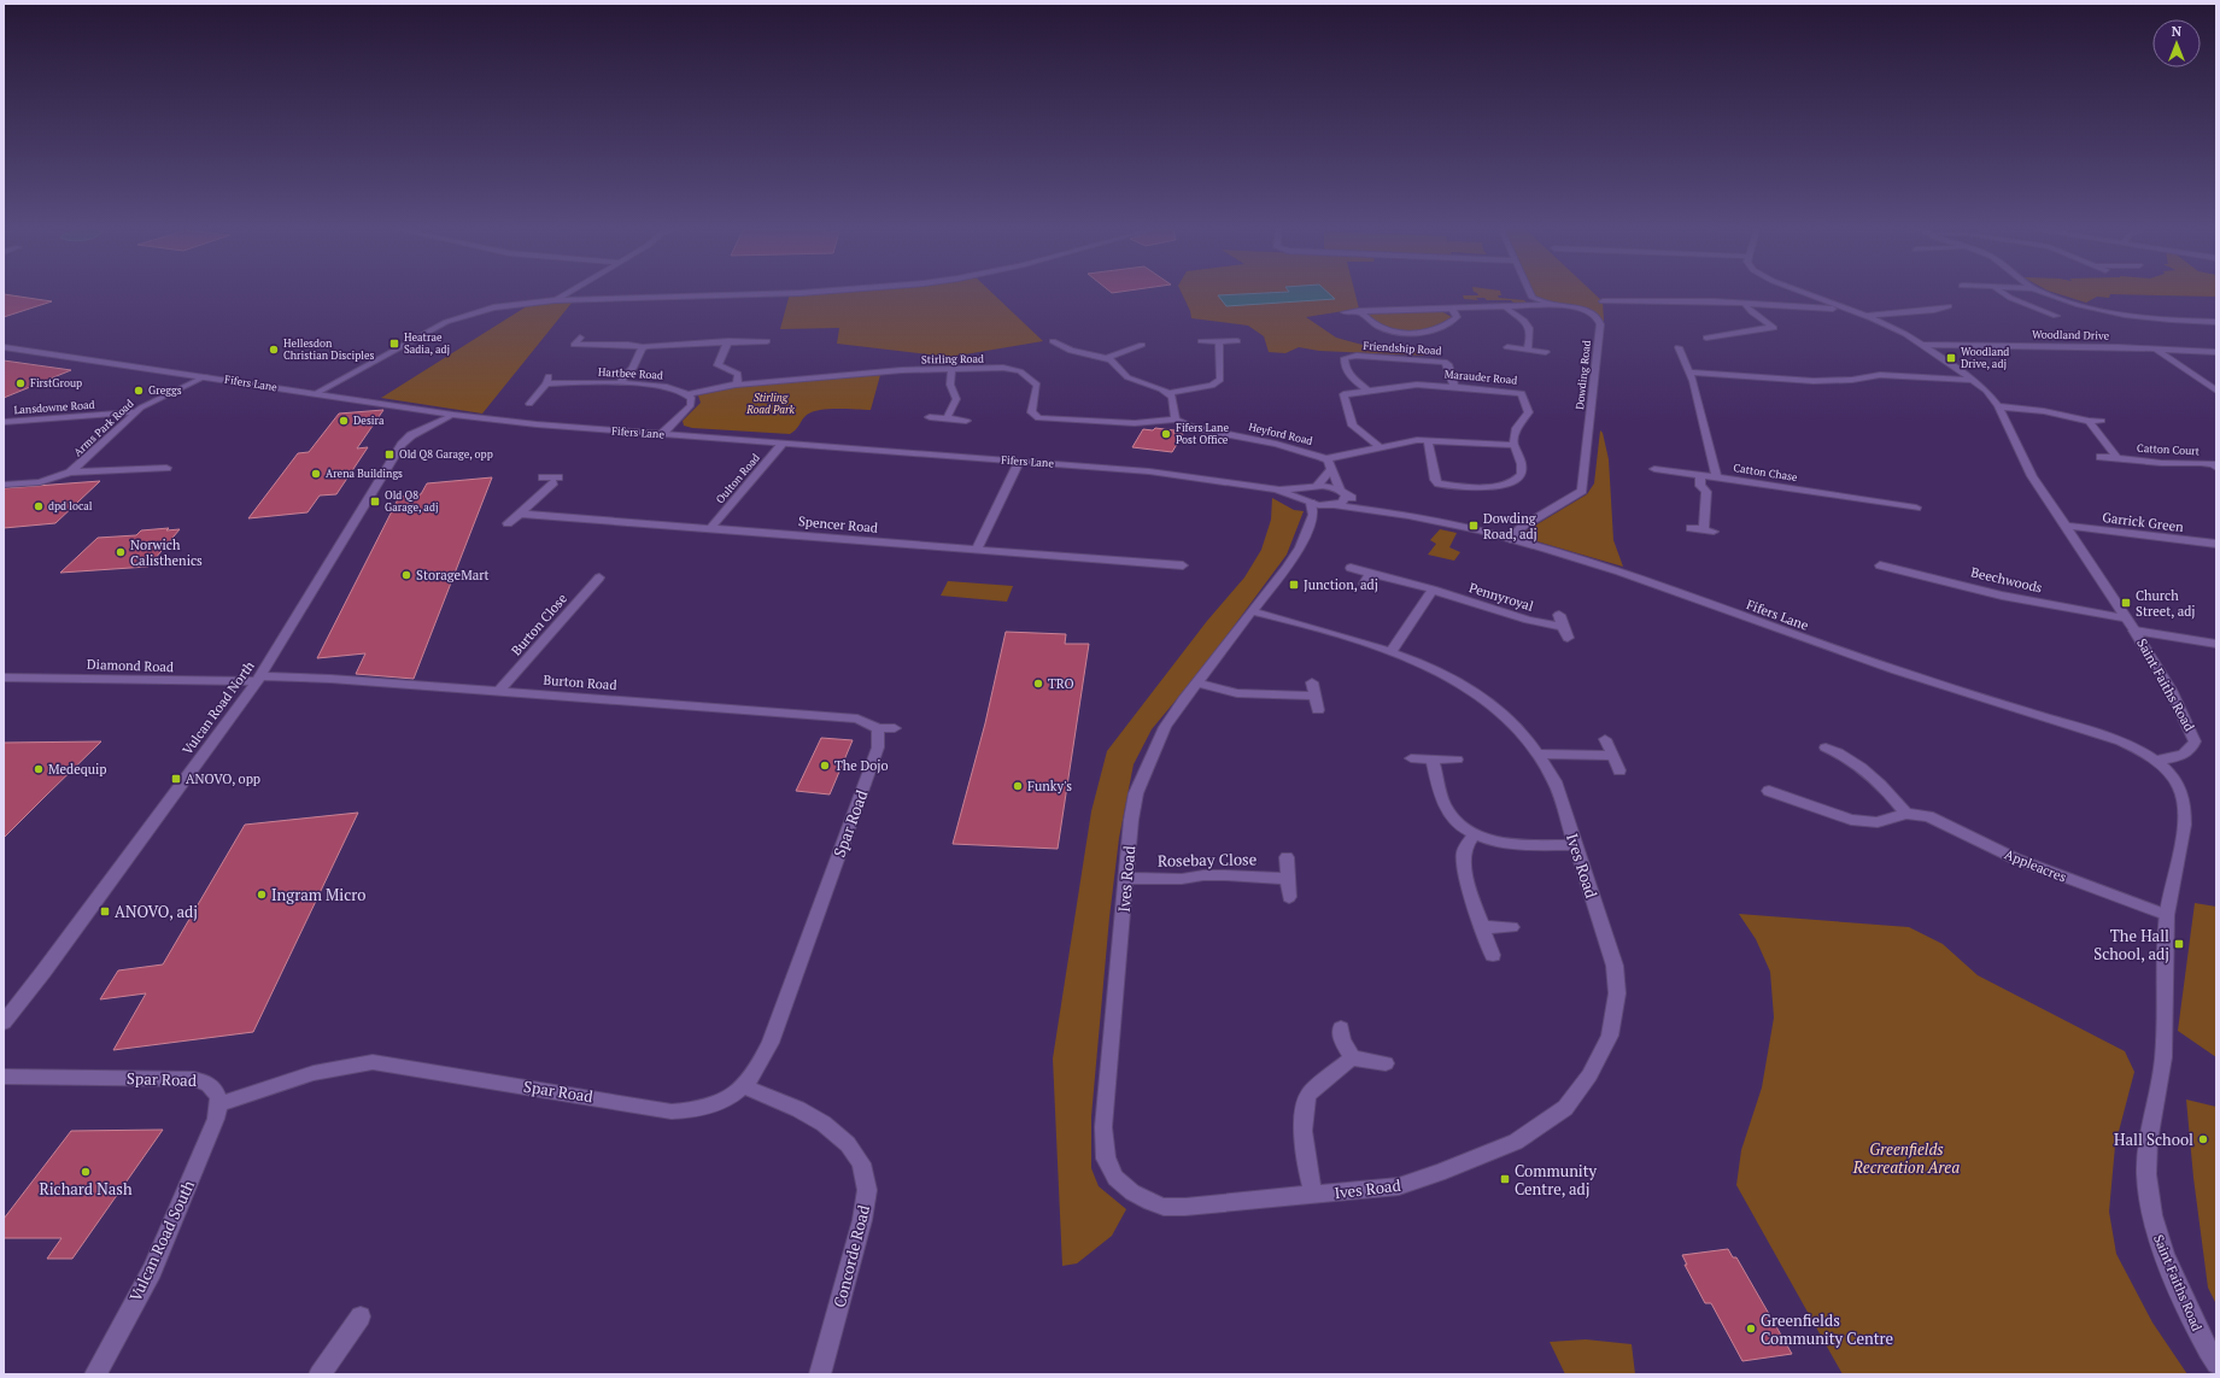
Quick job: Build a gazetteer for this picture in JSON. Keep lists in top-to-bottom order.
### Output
{
  "streets": {
    "street": [
      "Woodland Drive",
      "Friendship Road",
      "Stirling Road",
      "Hartbee Road",
      "Dowding Road",
      "Marauder Road",
      "Fifers Lane",
      "Lansdowne Road",
      "Arms Park Road",
      "Heyford Road",
      "Catton Court",
      "Catton Chase",
      "Oulton Road",
      "Garrick Green",
      "Spencer Road",
      "Beechwoods",
      "Pennyroyal",
      "Burton Close",
      "Diamond Road",
      "Burton Road",
      "Saint Faiths Road",
      "Vulcan Road North",
      "Spar Road",
      "Rosebay Close",
      "Ives Road",
      "Appleacres",
      "Vulcan Road South",
      "Concorde Road"
    ]
  },
  "crossings": [
    ["Woodland Drive", "Saint Faiths Road"],
    ["Friendship Road", "Marauder Road"],
    ["Stirling Road", "Hartbee Road"],
    ["Stirling Road", "Heyford Road"],
    ["Dowding Road", "Fifers Lane"],
    ["Fifers Lane", "Arms Park Road"],
    ["Fifers Lane", "Heyford Road"],
    ["Fifers Lane", "Oulton Road"],
    ["Fifers Lane", "Saint Faiths Road"],
    ["Fifers Lane", "Vulcan Road North"],
    ["Fifers Lane", "Ives Road"],
    ["Lansdowne Road", "Arms Park Road"],
    ["Oulton Road", "Spencer Road"],
    ["Garrick Green", "Saint Faiths Road"],
    ["Beechwoods", "Saint Faiths Road"],
    ["Burton Close", "Burton Road"],
    ["Diamond Road", "Burton Road"],
    ["Diamond Road", "Vulcan Road North"],
    ["Burton Road", "Vulcan Road North"],
    ["Burton Road", "Spar Road"],
    ["Saint Faiths Road", "Appleacres"],
    ["Spar Road", "Vulcan Road South"],
    ["Spar Road", "Concorde Road"],
    ["Rosebay Close", "Ives Road"]
  ],
  "parks": ["Stirling Road Park", "Greenfields Recreation Area"],
  "places": {
    "transit": [
      "Heatrae Sadia, adj",
      "Woodland Drive, adj",
      "Old Q8 Garage, opp",
      "Old Q8 Garage, adj",
      "Dowding Road, adj",
      "Junction, adj",
      "Church Street, adj",
      "ANOVO, opp",
      "ANOVO, adj",
      "The Hall School, adj",
      "Community Centre, adj"
    ],
    "other": [
      "Hellesdon Christian Disciples",
      "FirstGroup",
      "Greggs",
      "Desira",
      "Fifers Lane Post Office",
      "Arena Buildings",
      "dpd local",
      "Norwich Calisthenics",
      "StorageMart",
      "TRO",
      "The Dojo",
      "Medequip",
      "Funky's",
      "Ingram Micro",
      "Hall School",
      "Richard Nash",
      "Greenfields Community Centre"
    ]
  },
  "north": "top"
}
